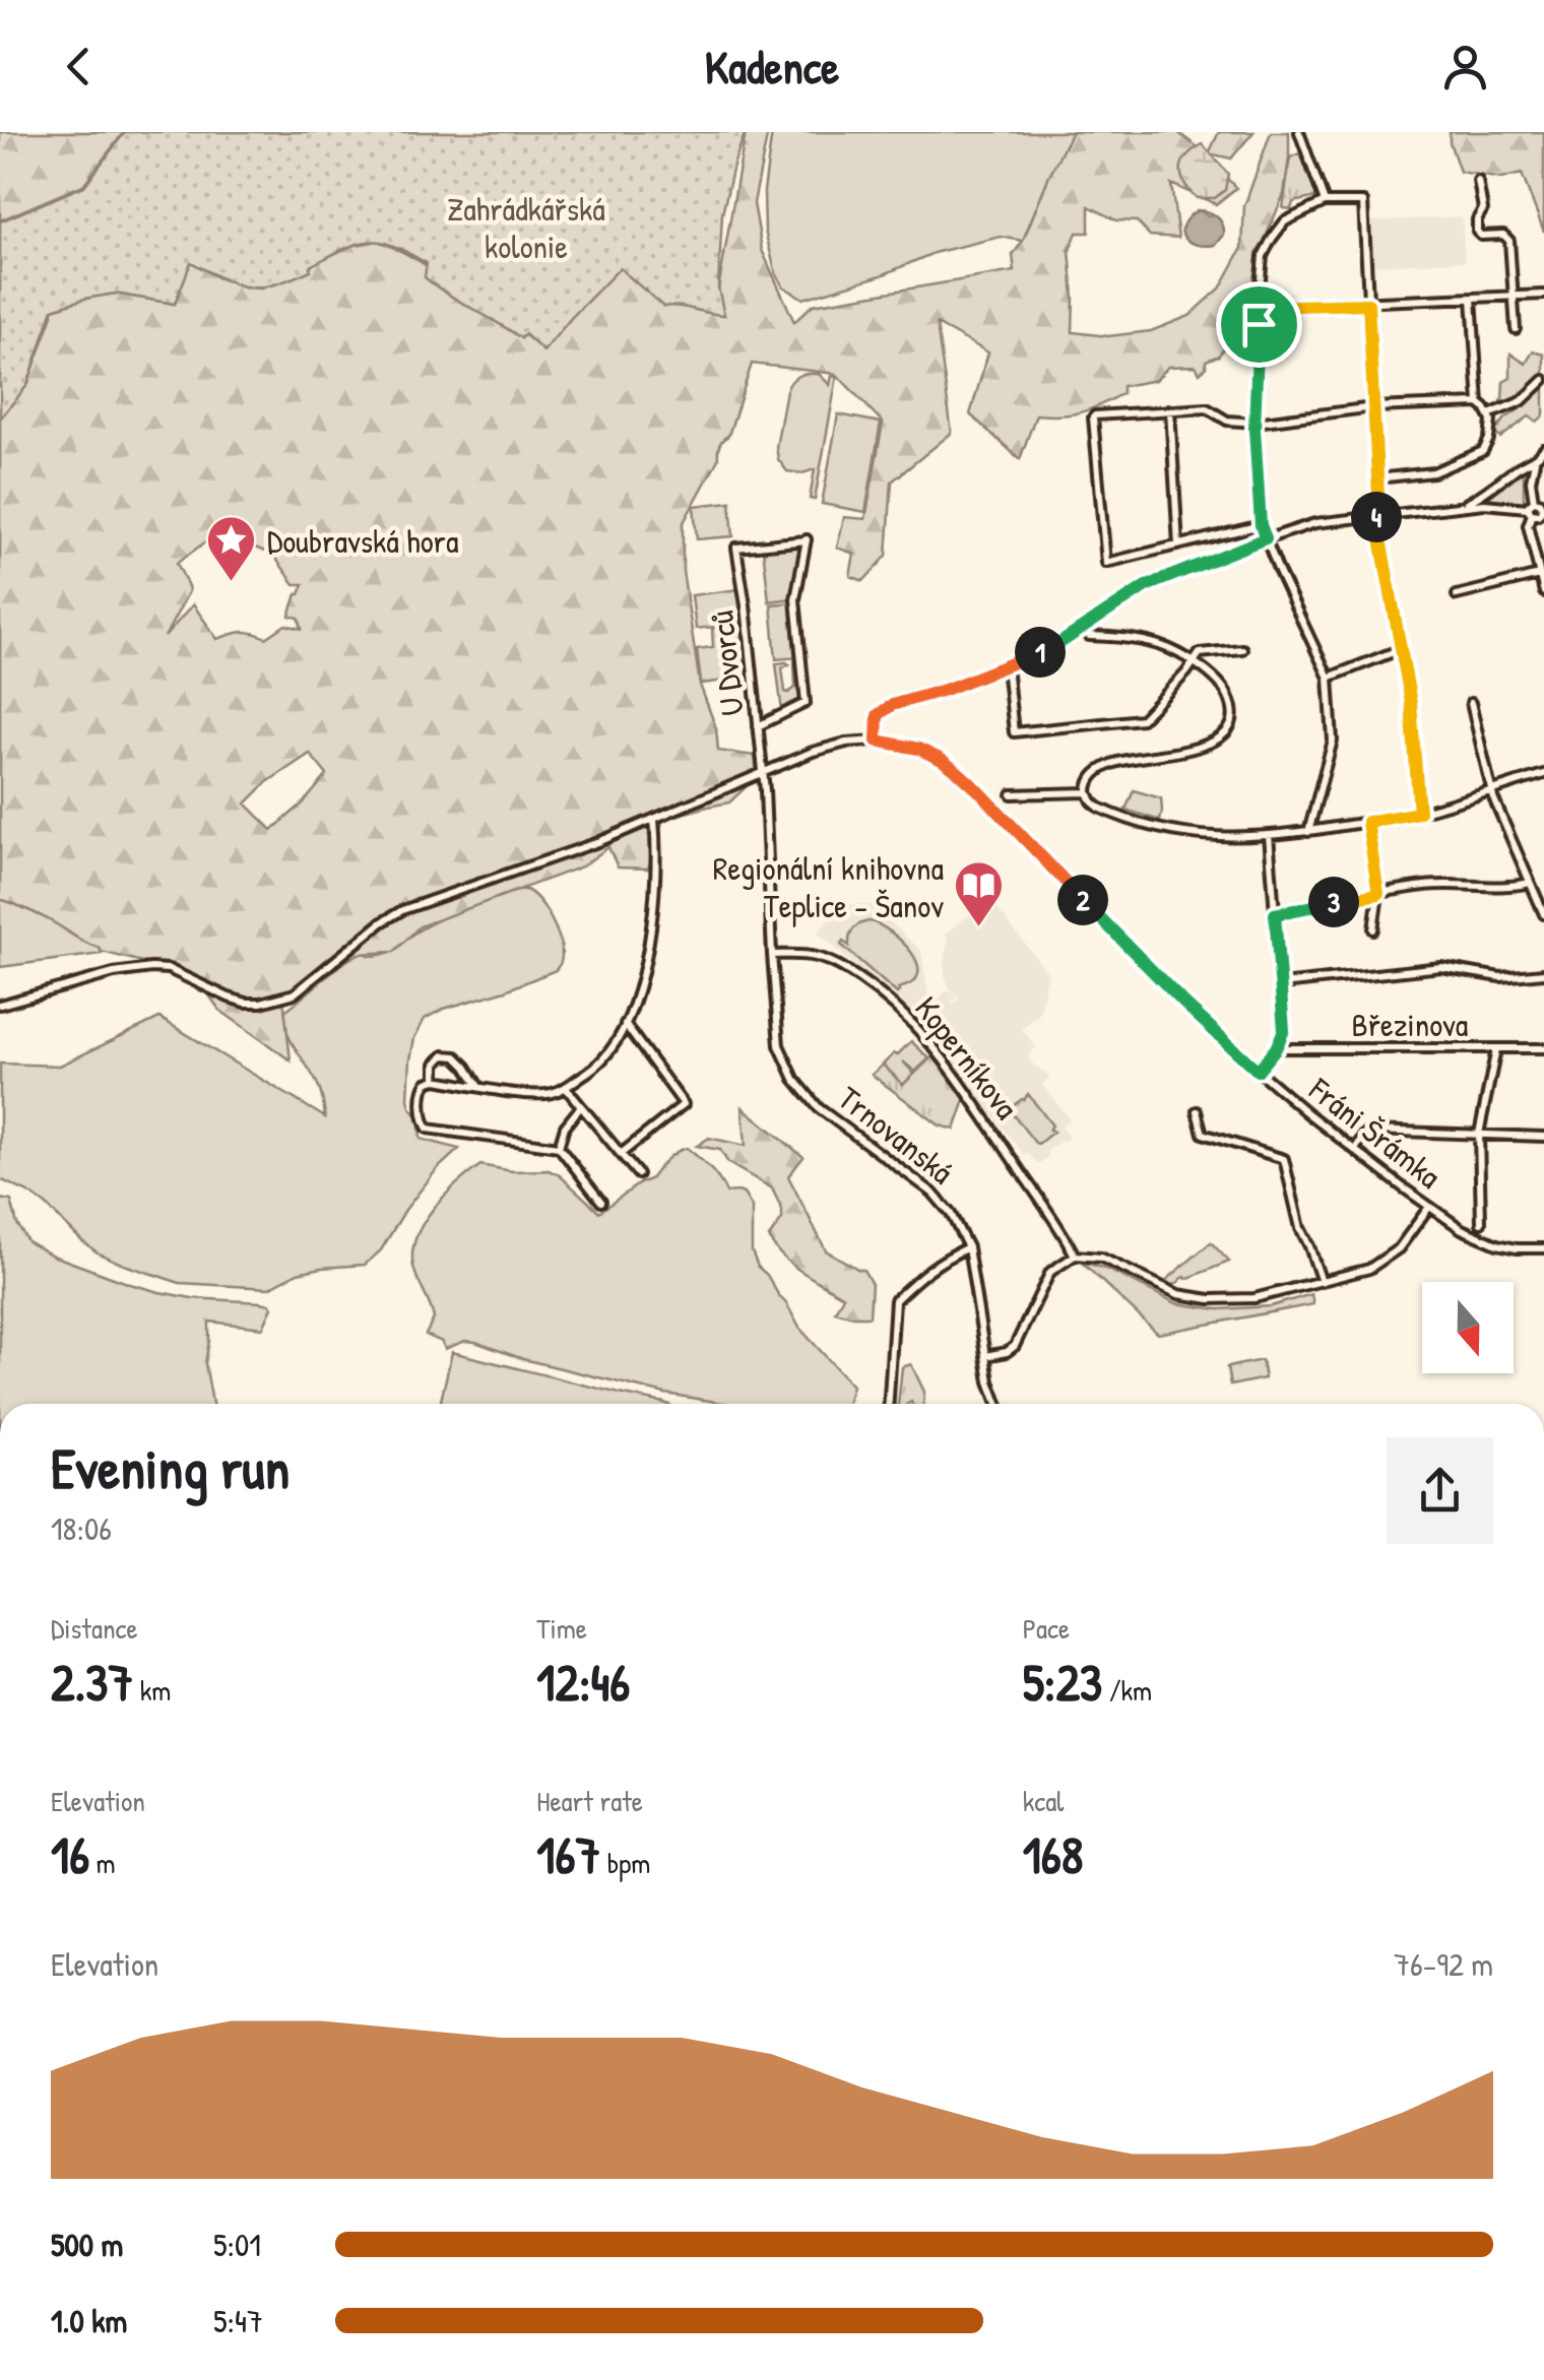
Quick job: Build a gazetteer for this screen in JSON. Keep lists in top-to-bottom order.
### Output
{
  "streets": {
    "street": [
      "U Dvorců",
      "Březinova",
      "Koperníkova",
      "Fráni Šrámka",
      "Trnovanská"
    ]
  },
  "crossings": [
    ["U Dvorců", "Fráni Šrámka"],
    ["U Dvorců", "Trnovanská"],
    ["Koperníkova", "Trnovanská"],
    ["Fráni Šrámka", "Trnovanská"]
  ],
  "parks": ["Zahrádkářská kolonie"],
  "places": {
    "place": ["Doubravská hora"],
    "library": ["Regionální knihovna Teplice - Šanov"]
  },
  "north": "bottom",
  "page": {
    "header": "Kadence",
    "pins": [
      "4",
      "1",
      "2",
      "3"
    ],
    "heading": ["Evening run", "18:06"],
    "stats": [
      ["Distance", "2.37 km"],
      ["Time", "12:46"],
      ["Pace", "5:23 /km"],
      ["Elevation", "16 m"],
      ["Heart rate", "167 bpm"],
      ["kcal", "168"]
    ],
    "chart": ["Elevation", "76–92 m"],
    "list": [
      {
        "name": "500 m",
        "note": "5:01"
      },
      {
        "name": "1.0 km",
        "note": "5:47"
      }
    ]
  }
}
